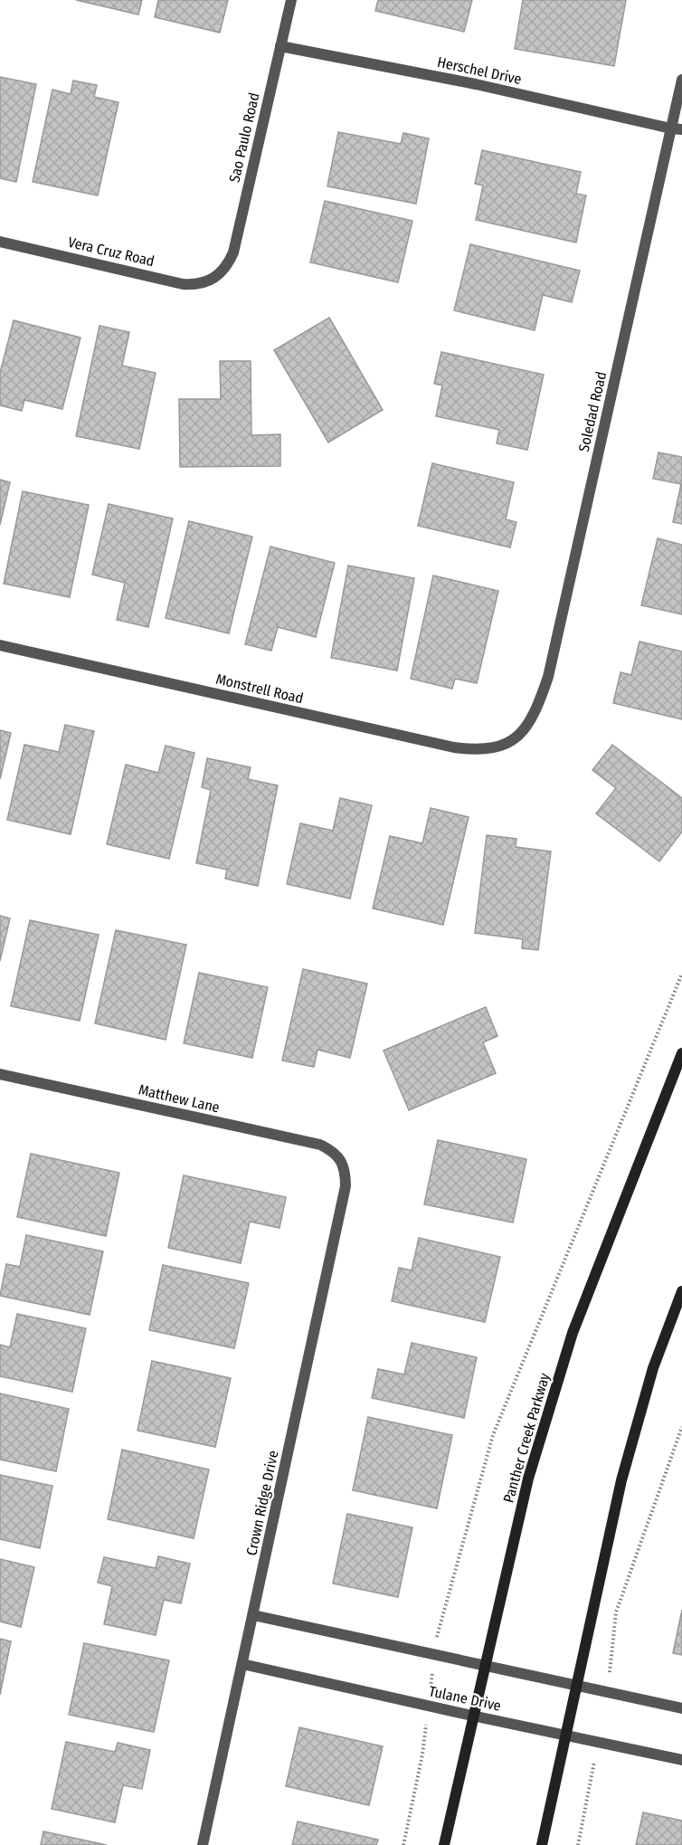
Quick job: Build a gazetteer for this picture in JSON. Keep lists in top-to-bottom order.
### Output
{
  "streets": {
    "main road": ["Panther Creek Parkway"],
    "street": [
      "Herschel Drive",
      "Sao Paulo Road",
      "Vera Cruz Road",
      "Soledad Road",
      "Monstrell Road",
      "Matthew Lane",
      "Crown Ridge Drive",
      "Tulane Drive"
    ]
  },
  "crossings": [
    ["Herschel Drive", "Sao Paulo Road"],
    ["Herschel Drive", "Soledad Road"],
    ["Sao Paulo Road", "Vera Cruz Road"],
    ["Soledad Road", "Monstrell Road"],
    ["Matthew Lane", "Crown Ridge Drive"],
    ["Panther Creek Parkway", "Tulane Drive"],
    ["Crown Ridge Drive", "Tulane Drive"]
  ]
}
